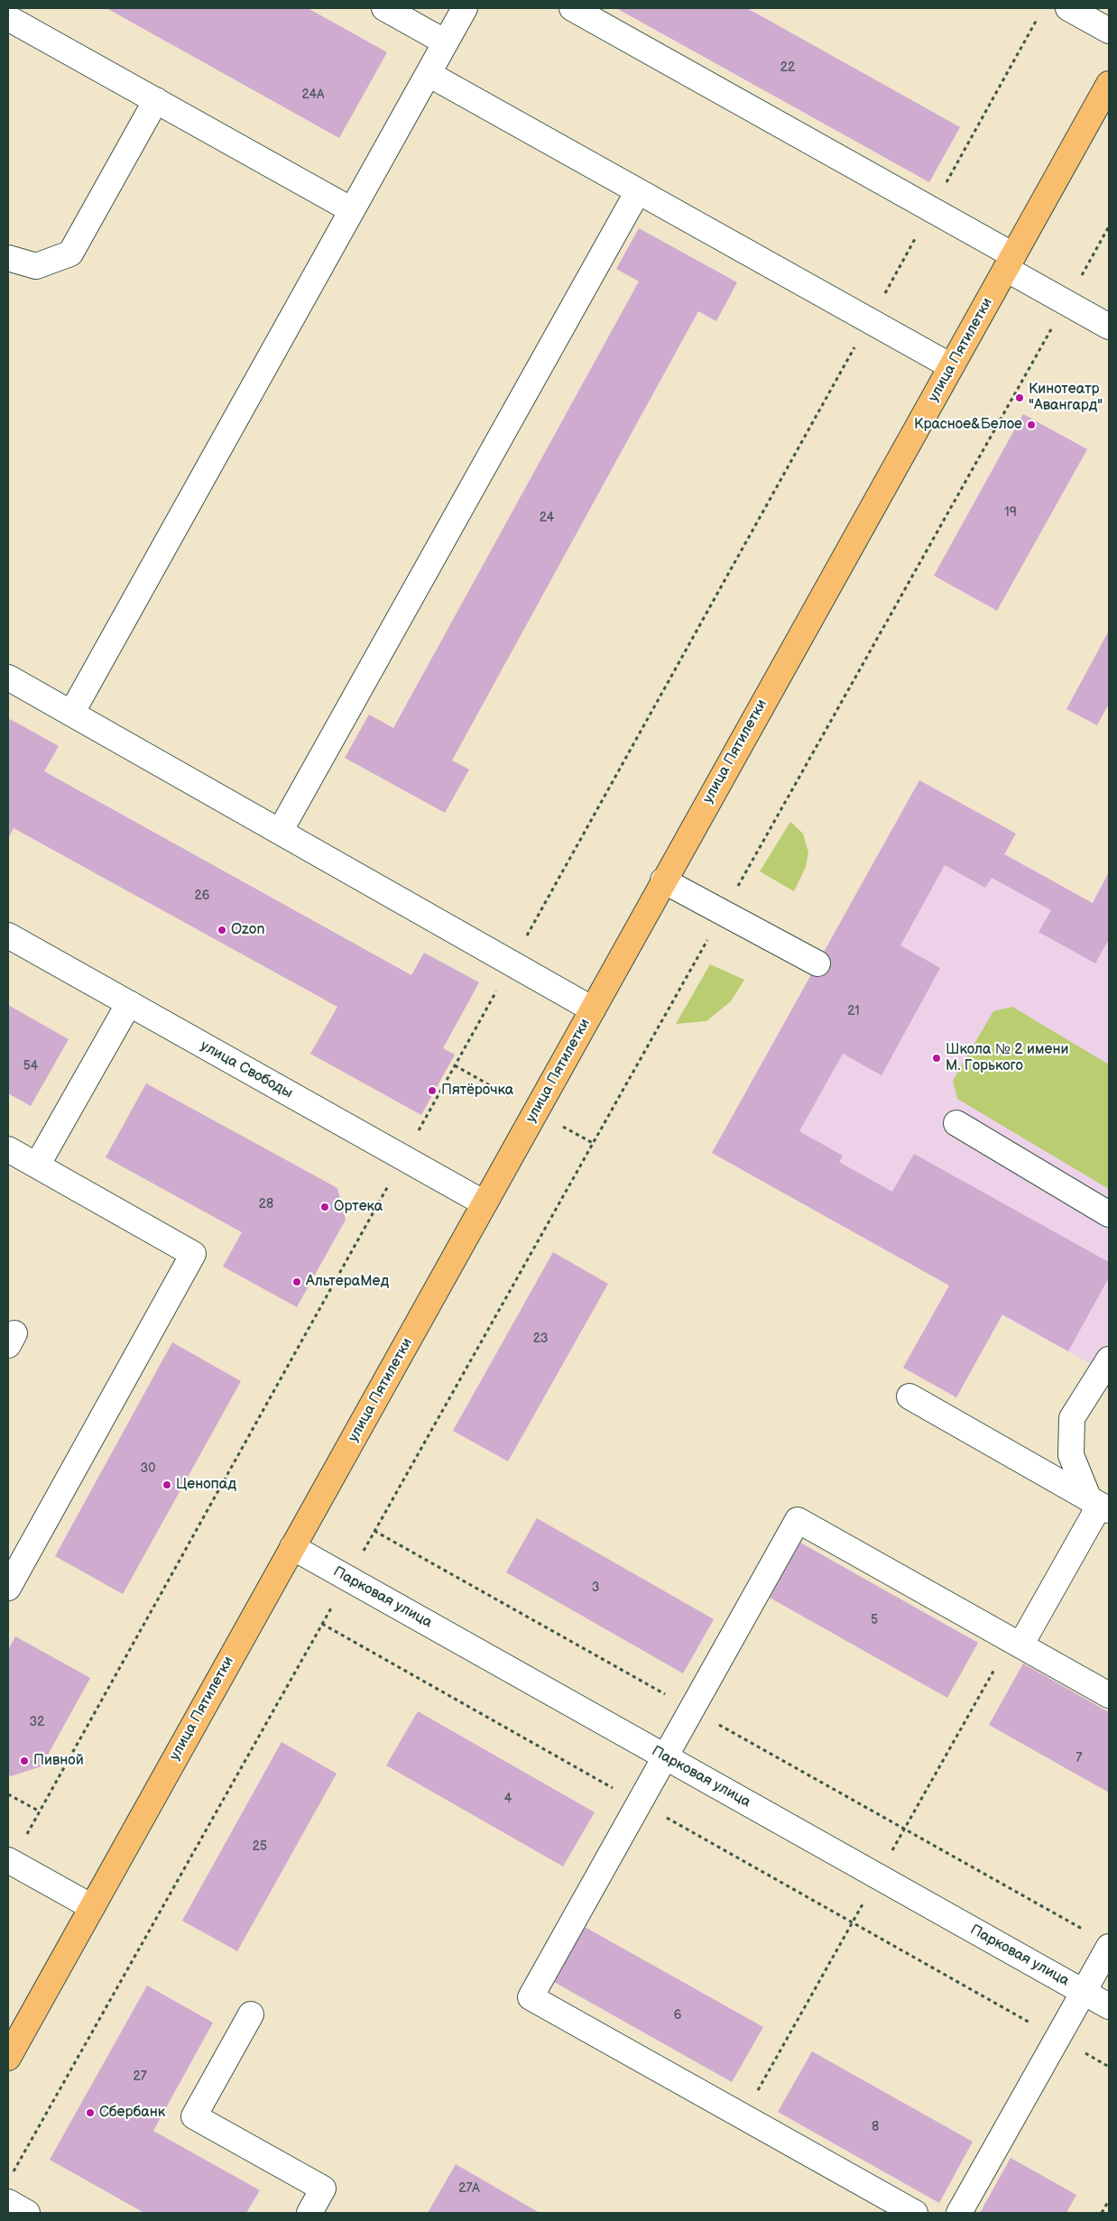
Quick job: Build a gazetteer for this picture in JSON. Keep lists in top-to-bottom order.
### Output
{
  "streets": {
    "main road": ["улица Пятилетки"],
    "street": ["улица Свободы", "Парковая улица"]
  },
  "crossings": [
    ["улица Пятилетки", "улица Свободы"],
    ["улица Пятилетки", "Парковая улица"]
  ],
  "places": [
    "Кинотеатр \"Авангард\"",
    "Красное&Белое",
    "Ozon",
    "Школа № 2 имени М. Горького",
    "Пятёрочка",
    "Ортека",
    "АльтераМед",
    "Ценопад",
    "Пивной",
    "Сбербанк"
  ],
  "house_numbers": [
    "22",
    "24А",
    "19",
    "24",
    "26",
    "21",
    "54",
    "28",
    "23",
    "30",
    "3",
    "5",
    "32",
    "7",
    "4",
    "25",
    "6",
    "27",
    "8",
    "27А"
  ]
}
